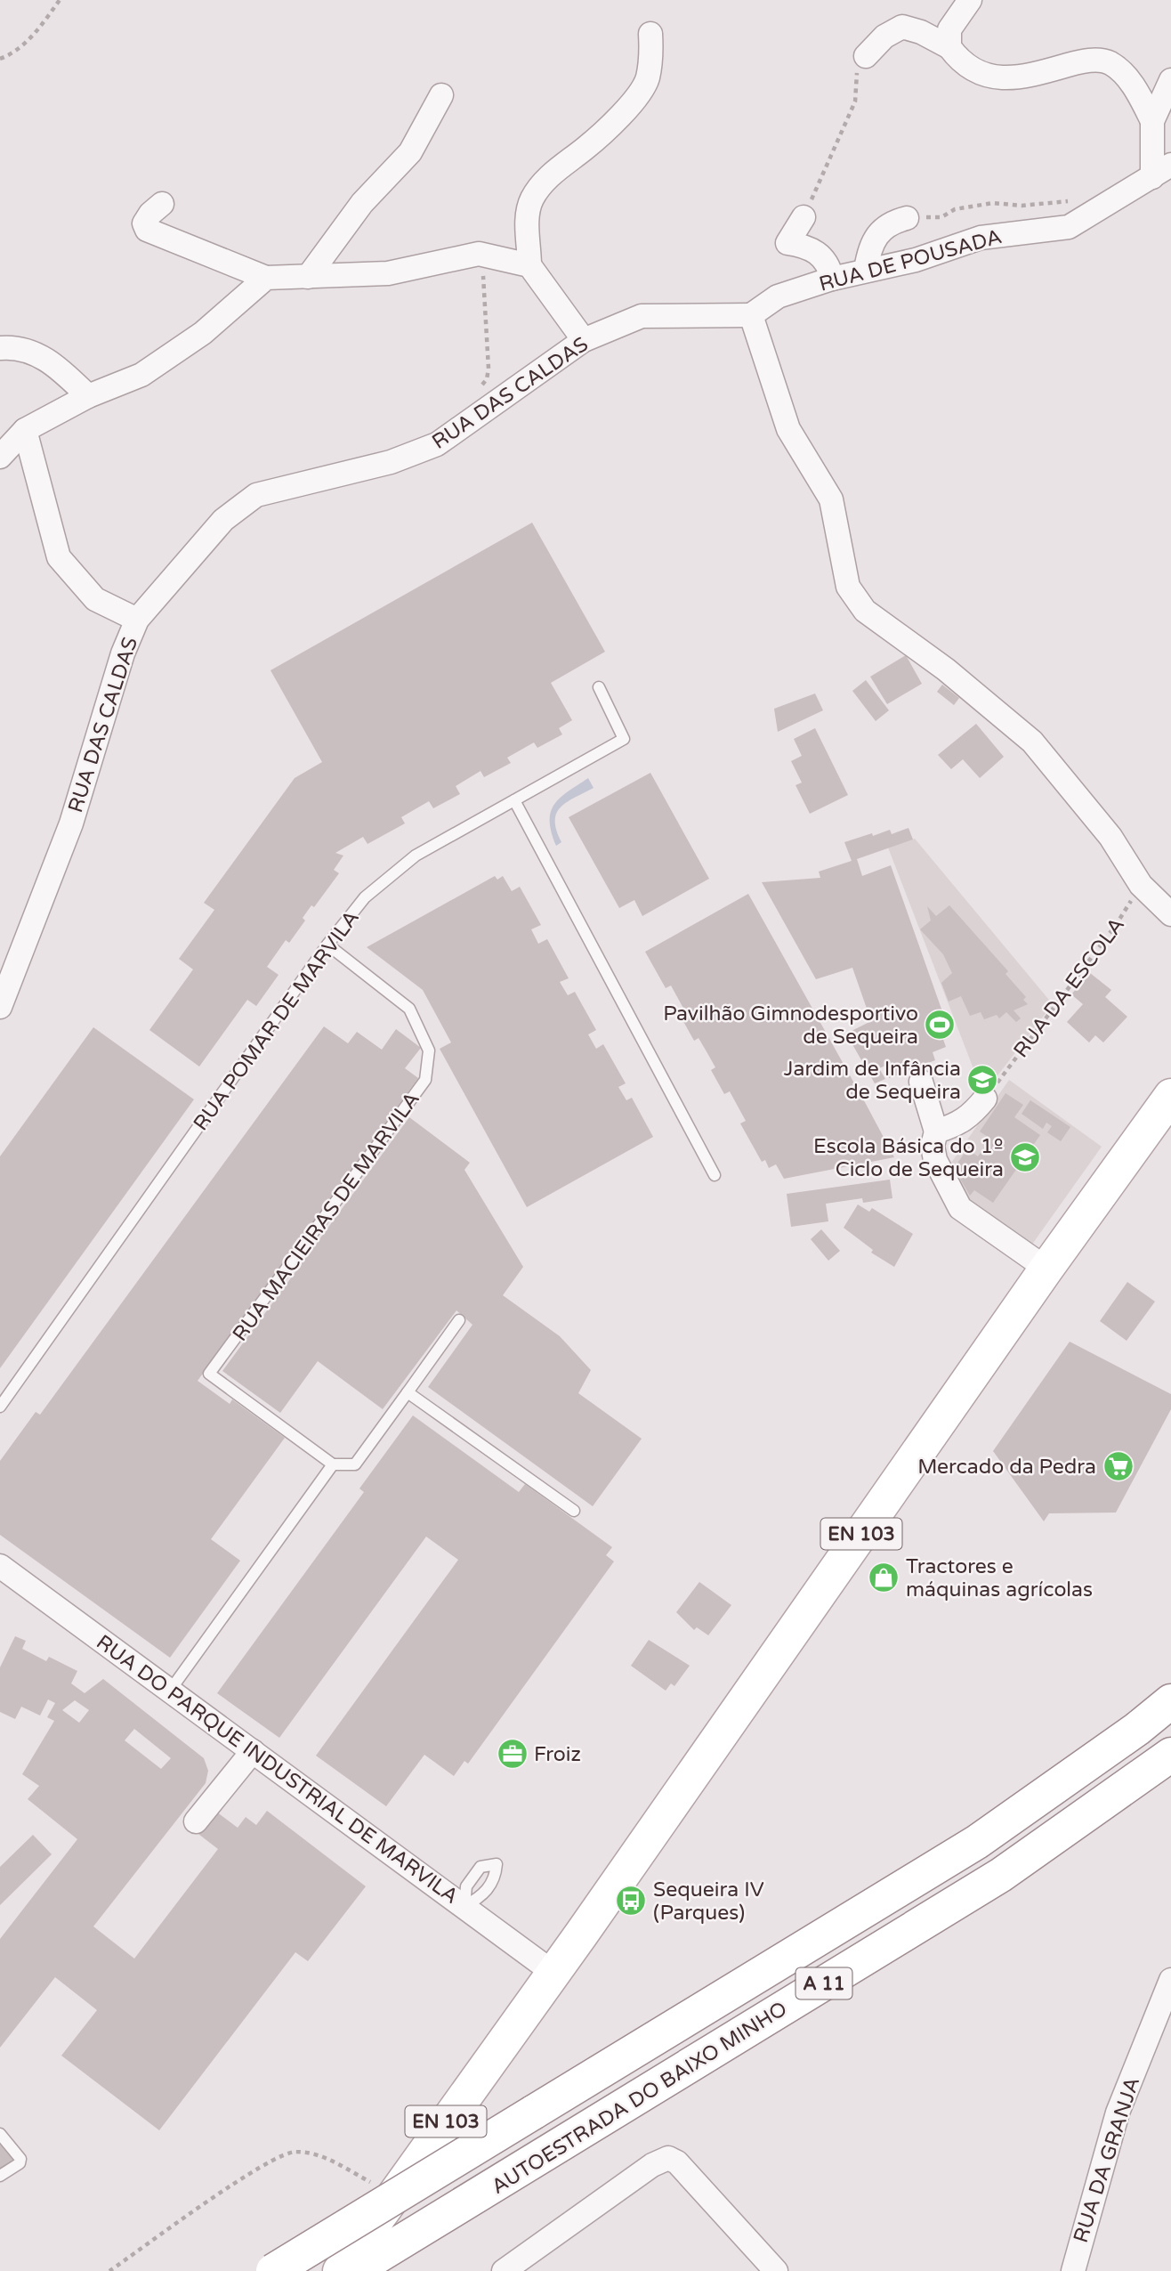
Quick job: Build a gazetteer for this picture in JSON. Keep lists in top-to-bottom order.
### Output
{
  "streets": {
    "main road": ["EN 103", "A 11", "AUTOESTRADA DO BAIXO MINHO"],
    "street": [
      "RUA DE POUSADA",
      "RUA DAS CALDAS",
      "RUA DO PARQUE INDUSTRIAL DE MARVILA",
      "RUA DA GRANJA"
    ],
    "lane": ["RUA POMAR DE MARVILA", "RUA MACIEIRAS DE MARVILA"],
    "path": ["RUA DA ESCOLA"]
  },
  "crossings": [
    ["RUA DE POUSADA", "RUA DAS CALDAS"],
    ["RUA POMAR DE MARVILA", "RUA MACIEIRAS DE MARVILA"],
    ["EN 103", "RUA DO PARQUE INDUSTRIAL DE MARVILA"]
  ],
  "places": {
    "sports": ["Pavilhão Gimnodesportivo de Sequeira"],
    "school or university": ["Jardim de Infância de Sequeira", "Escola Básica do 1º Ciclo de Sequeira"],
    "supermarket": ["Mercado da Pedra"],
    "shop": ["Tractores e máquinas agrícolas"],
    "office": ["Froiz"],
    "bus stop": ["Sequeira IV (Parques)"]
  }
}
